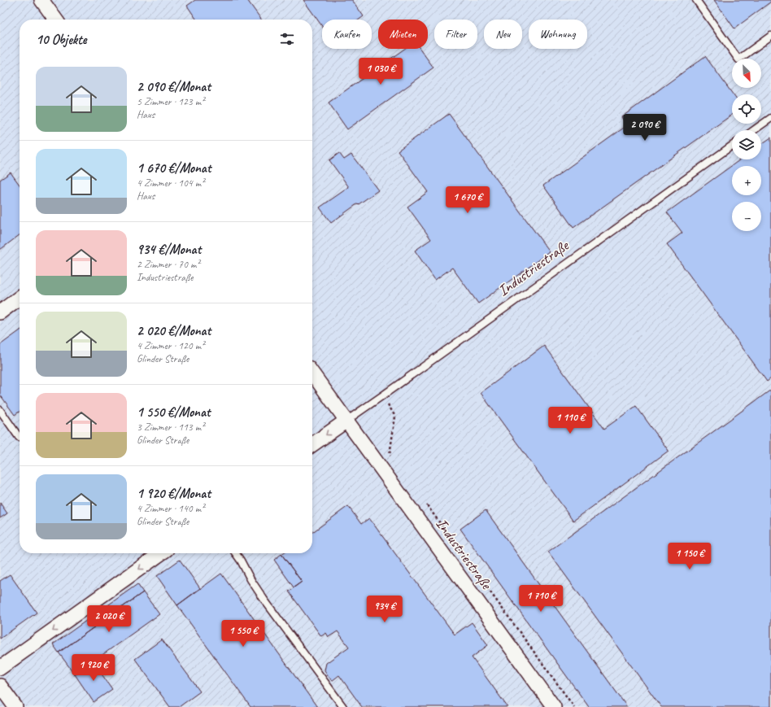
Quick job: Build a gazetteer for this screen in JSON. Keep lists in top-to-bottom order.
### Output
{
  "streets": {
    "street": ["Industriestraße"]
  },
  "north": "bottom right",
  "page": {
    "chip": [
      "Kaufen",
      "Mieten",
      "Filter",
      "Neu",
      "Wohnung"
    ],
    "heading": "10 Objekte",
    "price": [
      "1 030 €",
      "2 090 €",
      "1 670 €",
      "1 110 €",
      "1 150 €",
      "1 710 €",
      "934 €",
      "2 020 €",
      "1 550 €",
      "1 920 €"
    ],
    "map_buttons": ["+", "−"],
    "list": [
      {
        "name": "2 090 €/Monat",
        "note": "5 Zimmer · 123 m² · Haus"
      },
      {
        "name": "1 670 €/Monat",
        "note": "4 Zimmer · 104 m² · Haus"
      },
      {
        "name": "934 €/Monat",
        "note": "2 Zimmer · 70 m² · Industriestraße"
      },
      {
        "name": "2 020 €/Monat",
        "note": "4 Zimmer · 120 m² · Glinder Straße"
      },
      {
        "name": "1 550 €/Monat",
        "note": "3 Zimmer · 113 m² · Glinder Straße"
      },
      {
        "name": "1 920 €/Monat",
        "note": "4 Zimmer · 140 m² · Glinder Straße"
      }
    ]
  }
}
